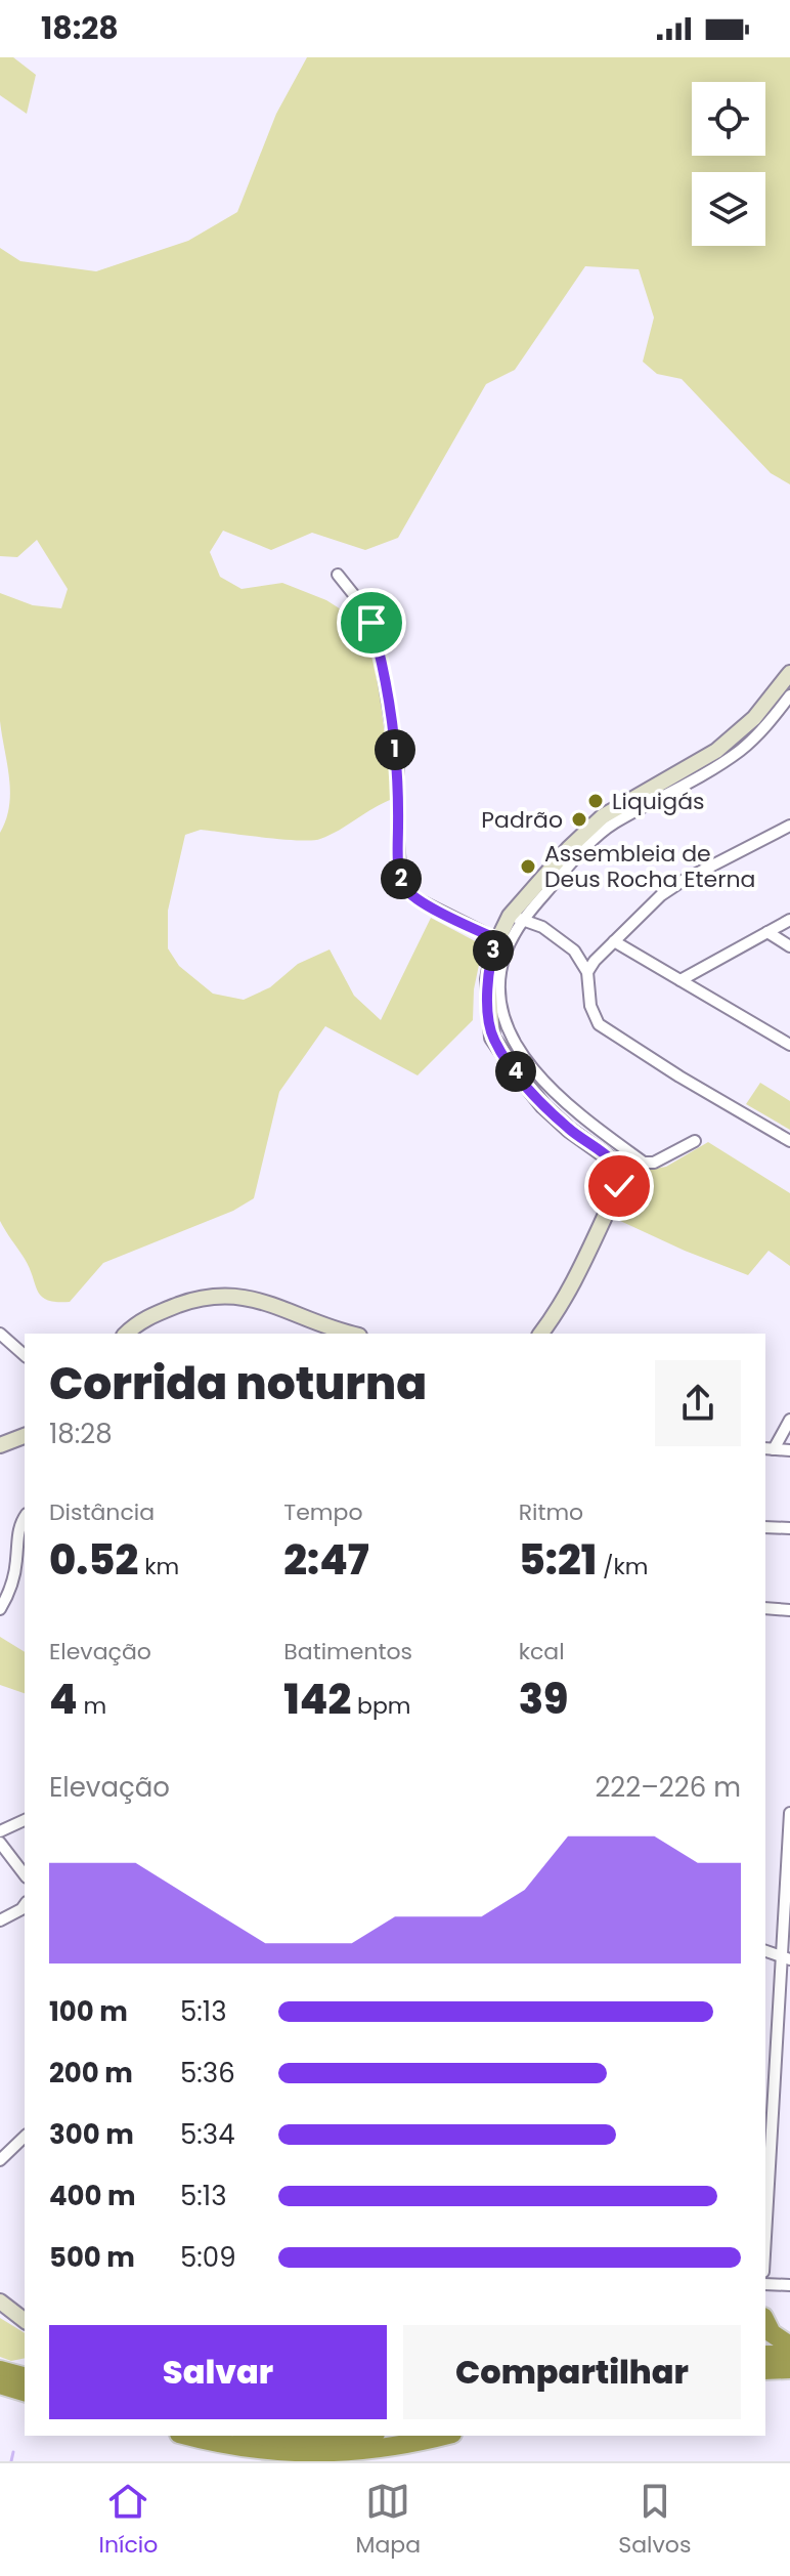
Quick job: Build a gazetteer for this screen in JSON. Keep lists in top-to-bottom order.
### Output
{
  "places": ["Liquigás", "Padrão", "Assembleia de Deus Rocha Eterna"],
  "page": {
    "status": "18:28",
    "pins": [
      "1",
      "2",
      "3",
      "4"
    ],
    "heading": ["Corrida noturna", "18:28"],
    "stats": [
      ["Distância", "0.52 km"],
      ["Tempo", "2:47"],
      ["Ritmo", "5:21 /km"],
      ["Elevação", "4 m"],
      ["Batimentos", "142 bpm"],
      ["kcal", "39"]
    ],
    "chart": ["Elevação", "222–226 m"],
    "list": [
      {
        "name": "100 m",
        "note": "5:13"
      },
      {
        "name": "200 m",
        "note": "5:36"
      },
      {
        "name": "300 m",
        "note": "5:34"
      },
      {
        "name": "400 m",
        "note": "5:13"
      },
      {
        "name": "500 m",
        "note": "5:09"
      }
    ],
    "buttons": ["Salvar", "Compartilhar"],
    "tabs": ["Início", "Mapa", "Salvos"]
  }
}
